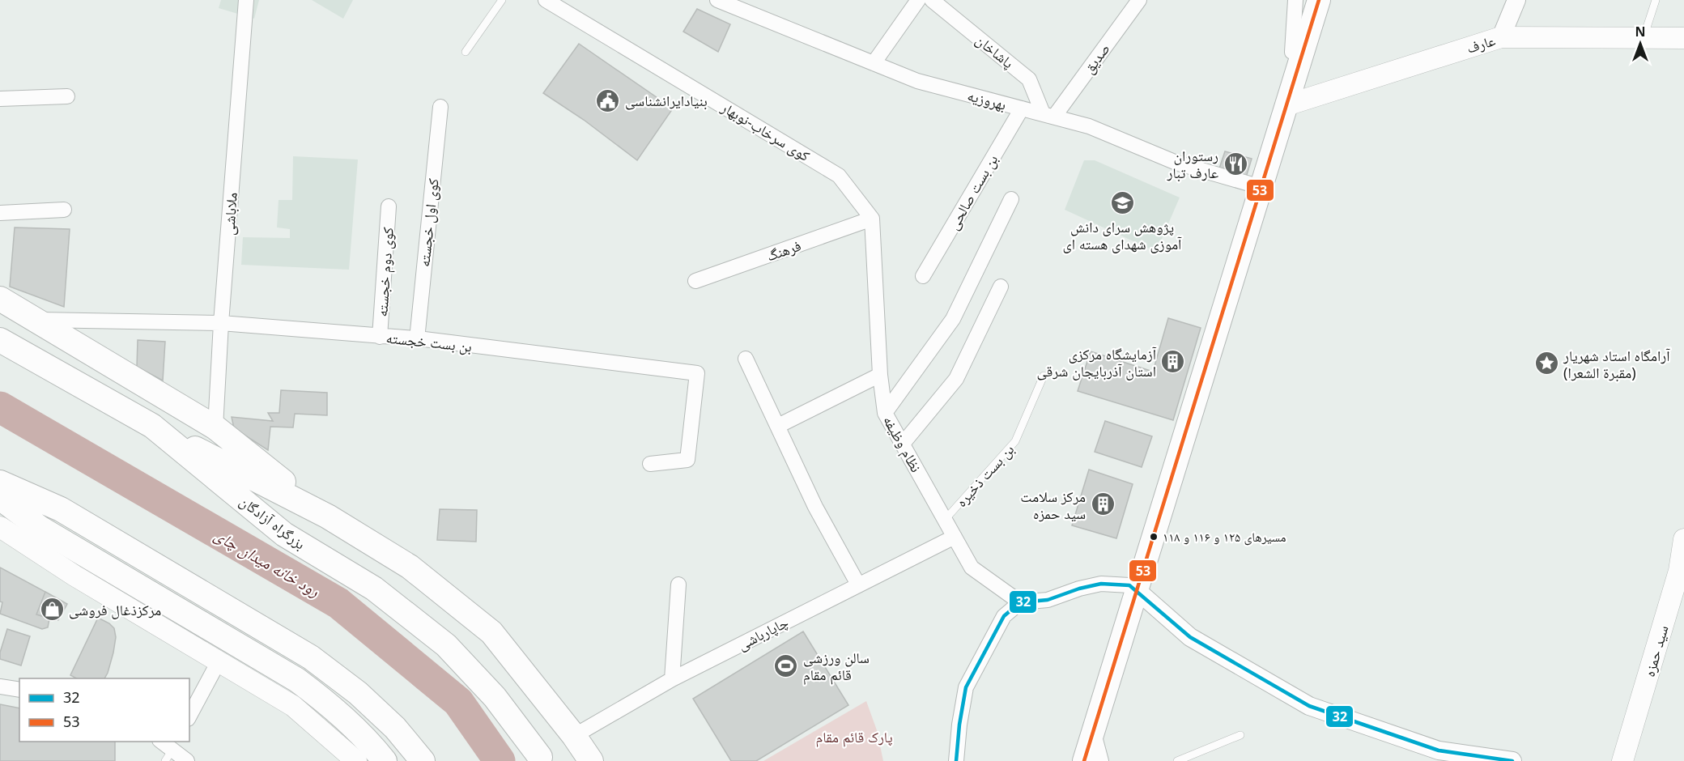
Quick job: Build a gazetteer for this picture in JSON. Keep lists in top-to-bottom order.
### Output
{
  "streets": {
    "highway": ["بزرگراه آزادگان"],
    "main road": ["عارف", "سید حمزه"],
    "street": [
      "پاشاخان",
      "صدیق",
      "بهروزیه",
      "کوی سرخاب-نوبهار",
      "بن بست صالحی",
      "ملاباشی",
      "کوی اول خجسته",
      "فرهنگ",
      "کوی دوم خجسته",
      "بن بست خجسته",
      "نظام وظیفه",
      "چاپارباشی"
    ],
    "lane": ["بن بست ذخیره"]
  },
  "crossings": [
    ["پاشاخان", "صدیق"],
    ["پاشاخان", "بهروزیه"],
    ["صدیق", "بهروزیه"],
    ["بهروزیه", "بن بست صالحی"],
    ["کوی سرخاب-نوبهار", "فرهنگ"],
    ["کوی سرخاب-نوبهار", "نظام وظیفه"],
    ["ملاباشی", "بن بست خجسته"],
    ["کوی اول خجسته", "بن بست خجسته"],
    ["فرهنگ", "نظام وظیفه"],
    ["کوی دوم خجسته", "بن بست خجسته"],
    ["نظام وظیفه", "بن بست ذخیره"],
    ["نظام وظیفه", "چاپارباشی"]
  ],
  "water": ["رود خانه میدان چای"],
  "parks": ["پارک قائم مقام"],
  "places": {
    "public building": ["بنیادایرانشناسی"],
    "restaurant": ["رستوران عارف تبار"],
    "school or university": ["پژوهش سرای دانش آموزی شهدای هسته ای"],
    "building": ["آزمایشگاه مرکزی استان آذربایجان شرقی", "مرکز سلامت سید حمزه"],
    "place": ["آرامگاه استاد شهریار (مقبرة الشعرا)"],
    "other": ["مسیرهای ۱۲۵ و ۱۱۶ و ۱۱۸"],
    "shop": ["مرکزذغال فروشی"],
    "sports": ["سالن ورزشی قائم مقام"]
  },
  "lines": ["transit line 53", "transit line 32"],
  "legend": ["32", "53"],
  "north": "top"
}
